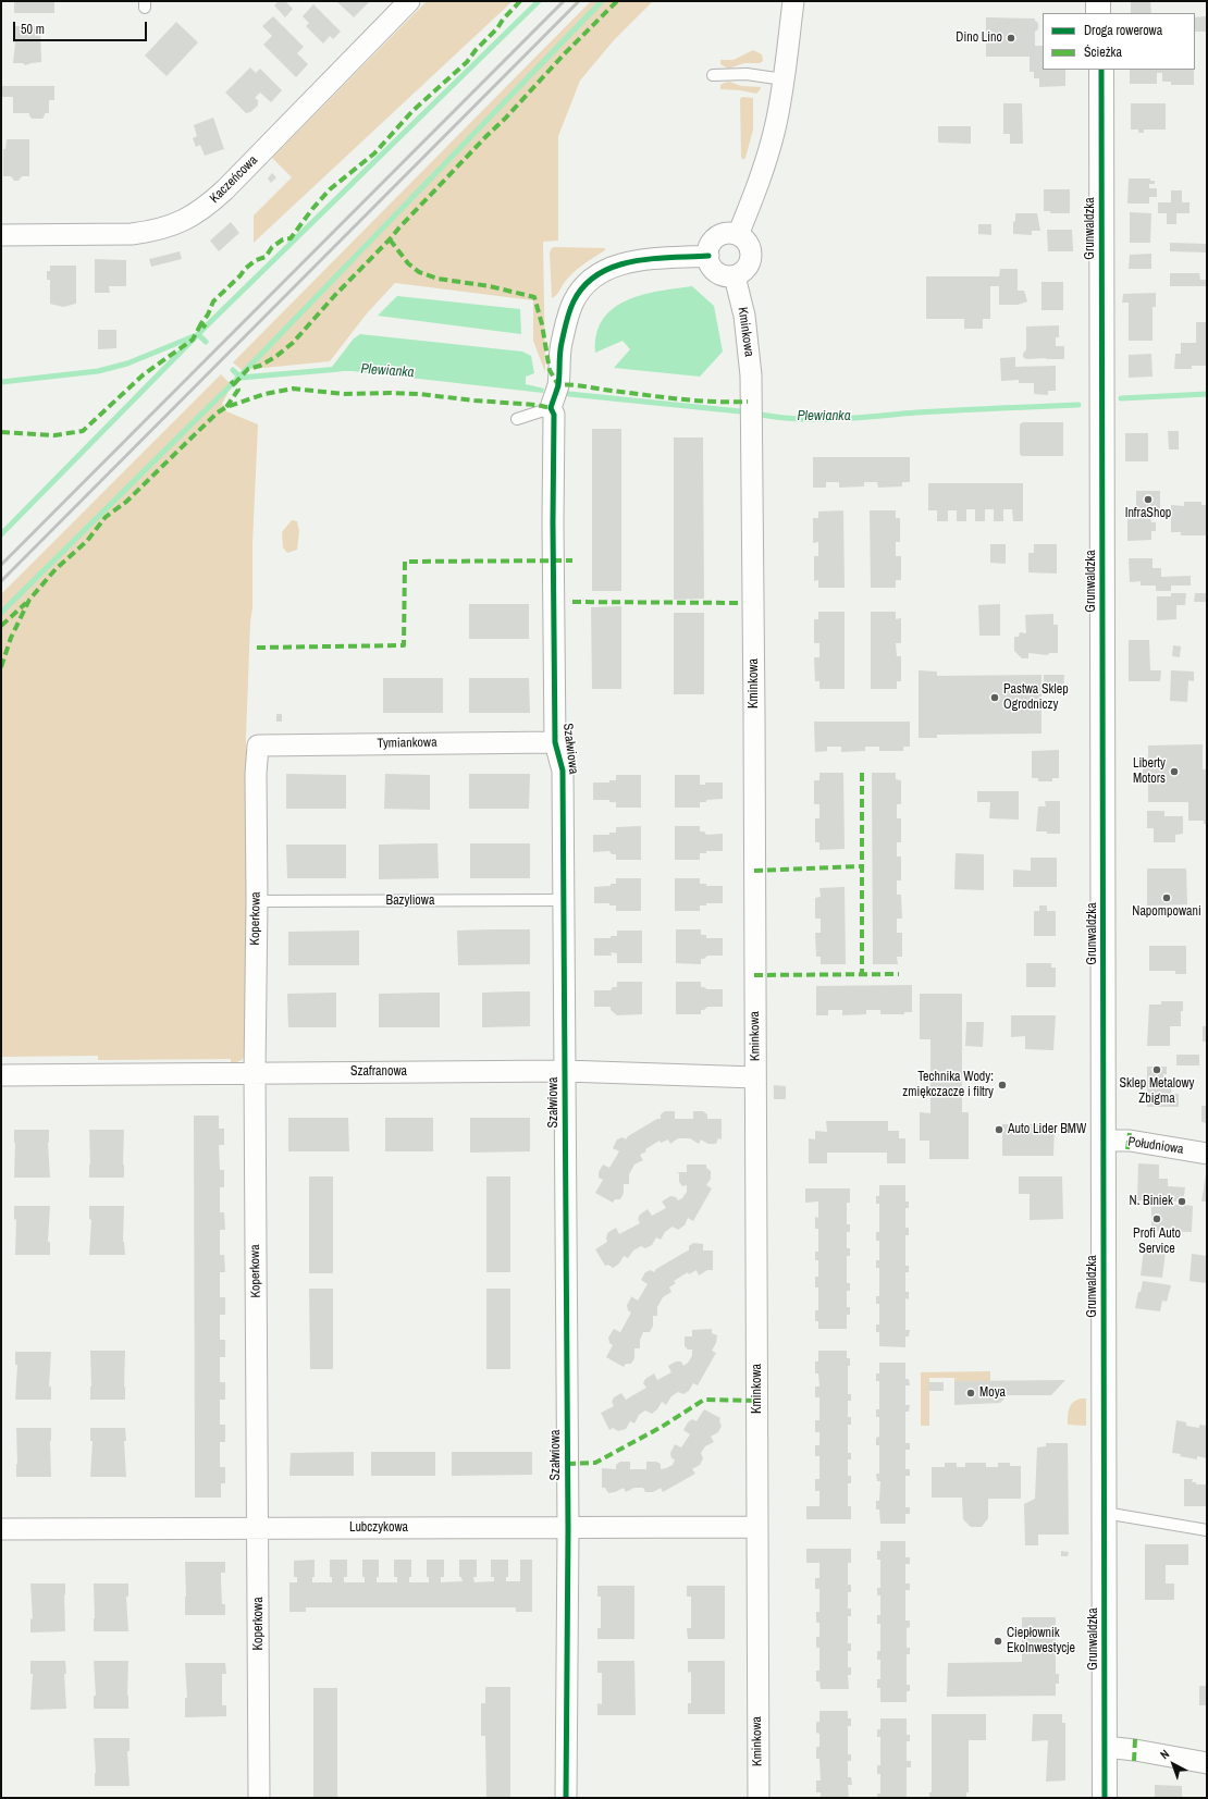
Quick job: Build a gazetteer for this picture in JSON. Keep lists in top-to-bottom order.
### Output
{
  "streets": {
    "street": [
      "Kaczeńcowa",
      "Grunwaldzka",
      "Kminkowa",
      "Tymiankowa",
      "Szałwiowa",
      "Koperkowa",
      "Szafranowa",
      "Południowa",
      "Lubczykowa"
    ],
    "lane": ["Bazyliowa"]
  },
  "crossings": [
    ["Grunwaldzka", "Południowa"],
    ["Kminkowa", "Szafranowa"],
    ["Kminkowa", "Lubczykowa"],
    ["Tymiankowa", "Szałwiowa"],
    ["Tymiankowa", "Koperkowa"],
    ["Szałwiowa", "Bazyliowa"],
    ["Szałwiowa", "Szafranowa"],
    ["Szałwiowa", "Lubczykowa"],
    ["Bazyliowa", "Koperkowa"],
    ["Koperkowa", "Szafranowa"],
    ["Koperkowa", "Lubczykowa"]
  ],
  "water": ["Plewianka"],
  "places": [
    "Dino Lino",
    "InfraShop",
    "Pastwa Sklep Ogrodniczy",
    "Liberty Motors",
    "Napompowani",
    "Sklep Metalowy Zbigma",
    "Technika Wody: zmiękczacze i filtry",
    "Auto Lider BMW",
    "N. Biniek",
    "Profi Auto Service",
    "Moya",
    "Ciepłownik EkoInwestycje"
  ],
  "legend": ["Droga rowerowa", "Ścieżka"],
  "scale_bar": "50 m",
  "north": "top left"
}
